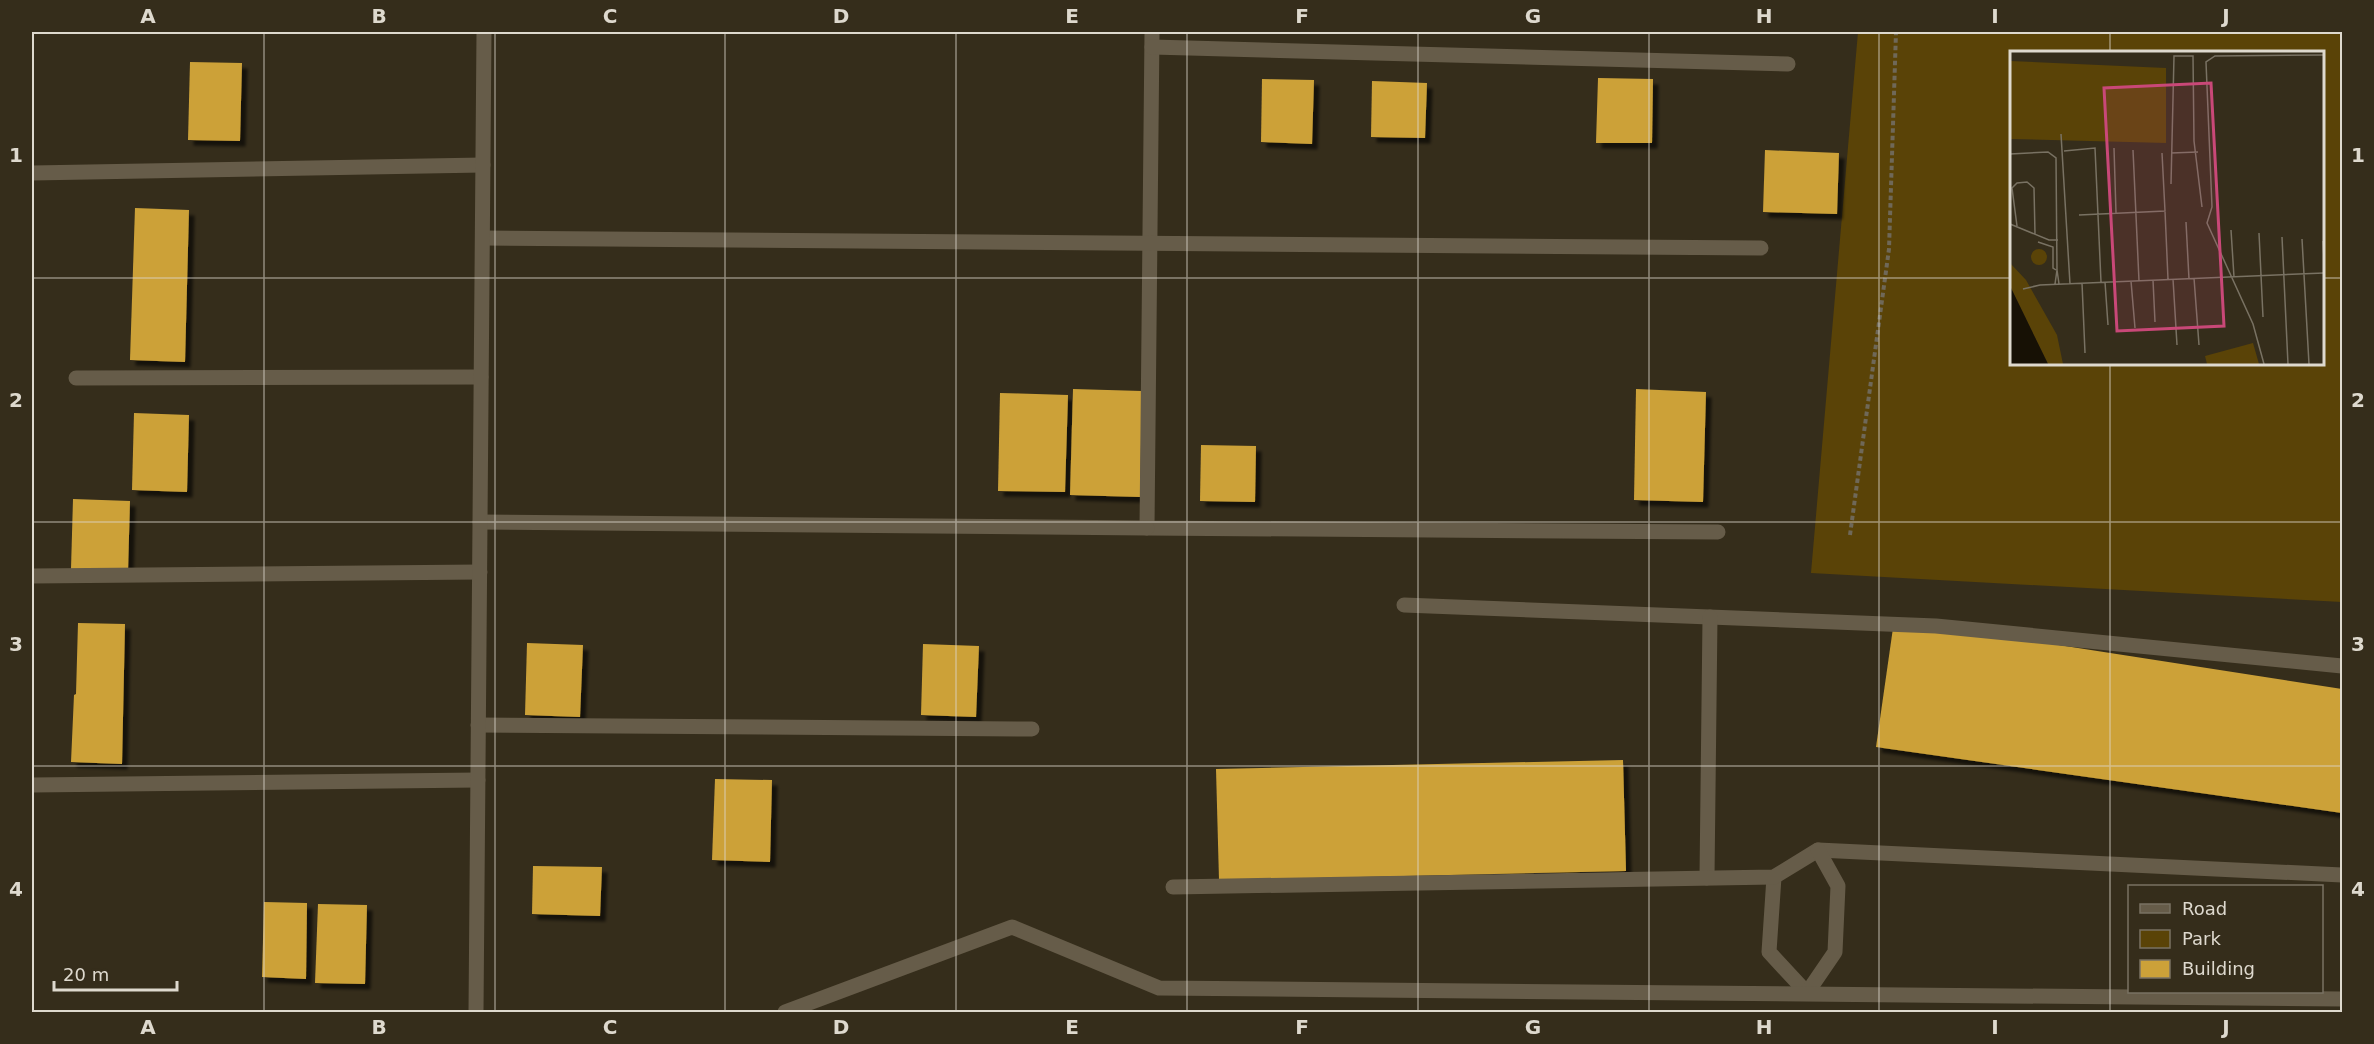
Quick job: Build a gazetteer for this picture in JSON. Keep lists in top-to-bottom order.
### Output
{
  "legend": ["Road", "Park", "Building"],
  "scale_bar": "20 m",
  "grid": {
    "columns": [
      "A",
      "B",
      "C",
      "D",
      "E",
      "F",
      "G",
      "H",
      "I",
      "J"
    ],
    "rows": [
      "1",
      "2",
      "3",
      "4"
    ]
  }
}
